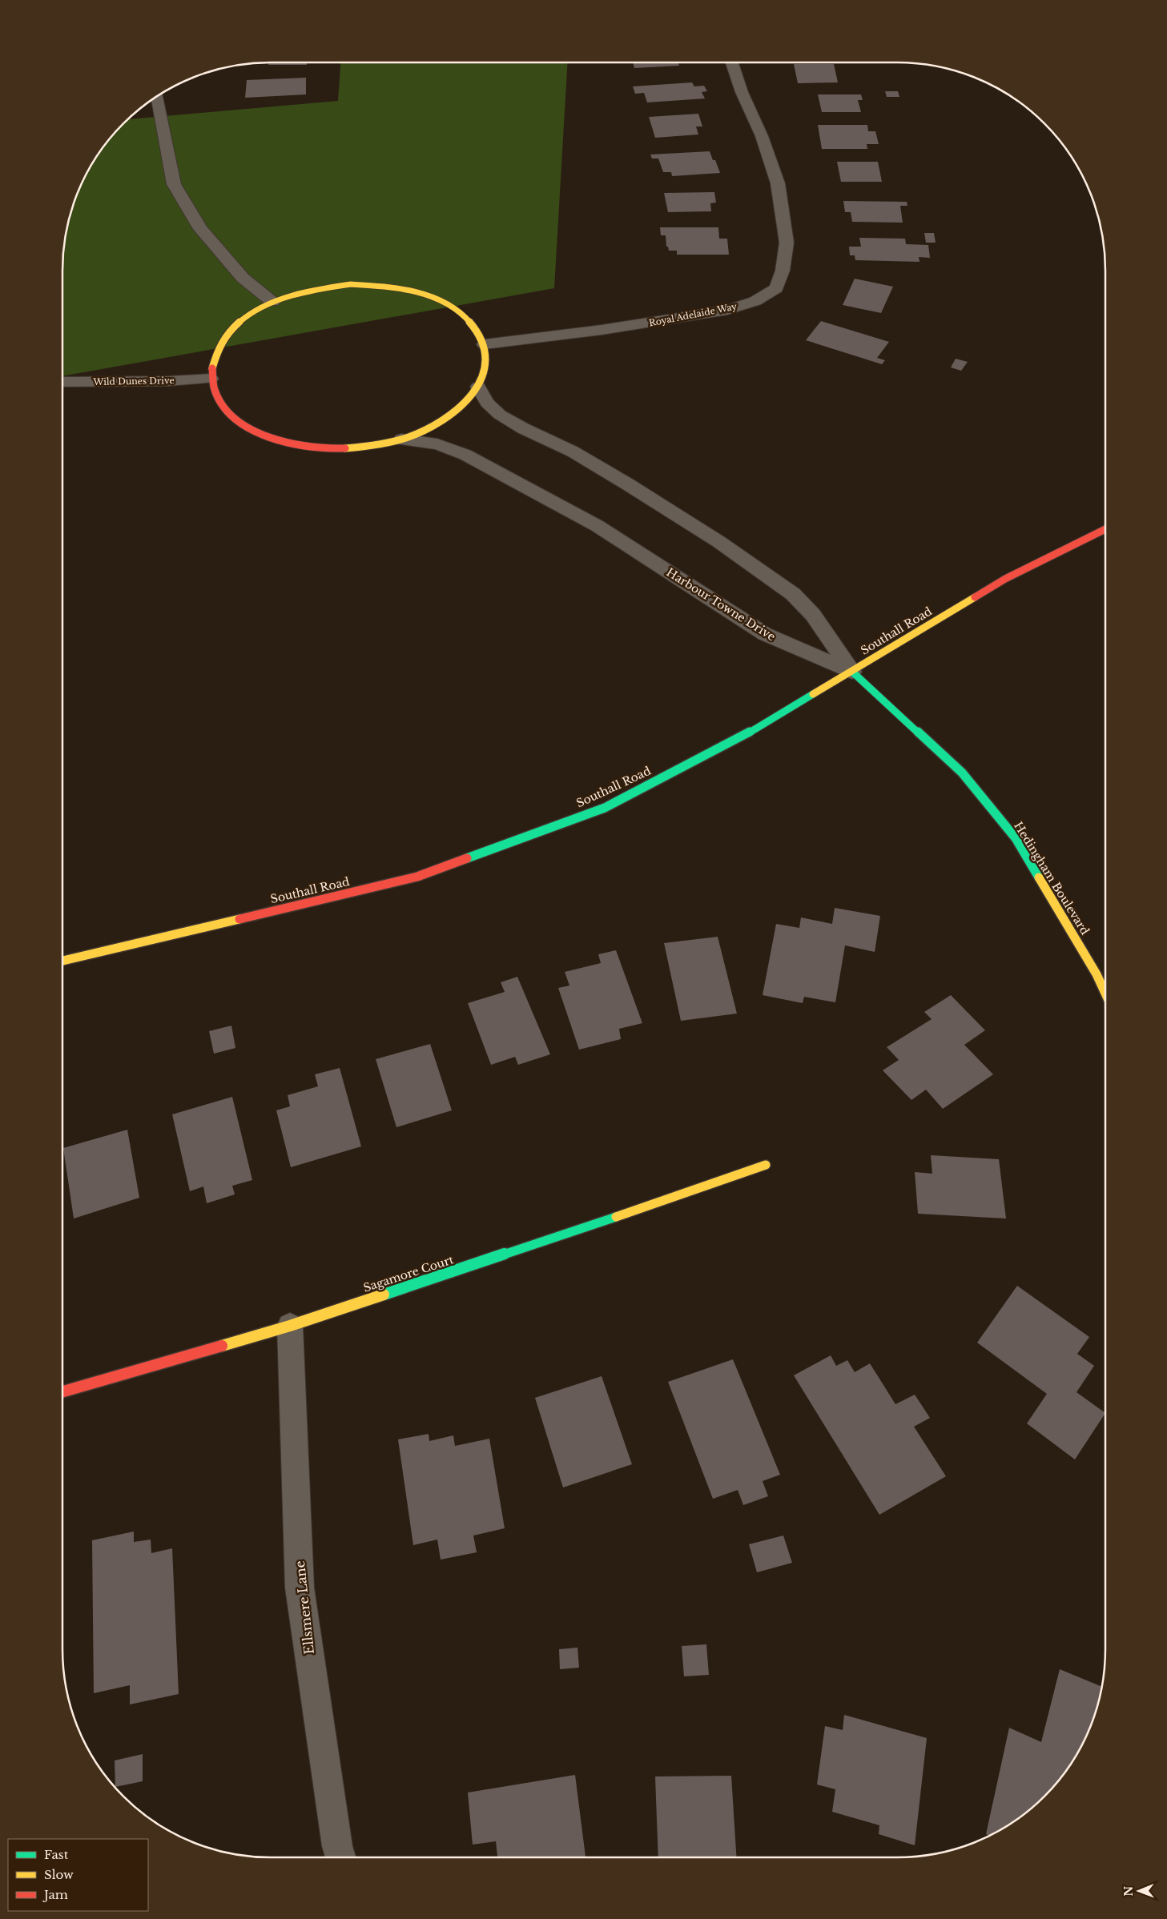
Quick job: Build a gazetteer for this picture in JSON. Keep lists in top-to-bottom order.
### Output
{
  "streets": {
    "street": [
      "Royal Adelaide Way",
      "Wild Dunes Drive",
      "Harbour Towne Drive",
      "Southall Road",
      "Hedingham Boulevard",
      "Sagamore Court",
      "Ellsmere Lane"
    ]
  },
  "crossings": [
    ["Royal Adelaide Way", "Harbour Towne Drive"],
    ["Wild Dunes Drive", "Harbour Towne Drive"],
    ["Harbour Towne Drive", "Southall Road"],
    ["Harbour Towne Drive", "Hedingham Boulevard"],
    ["Southall Road", "Hedingham Boulevard"],
    ["Sagamore Court", "Ellsmere Lane"]
  ],
  "legend": ["Fast", "Slow", "Jam"],
  "north": "left"
}
